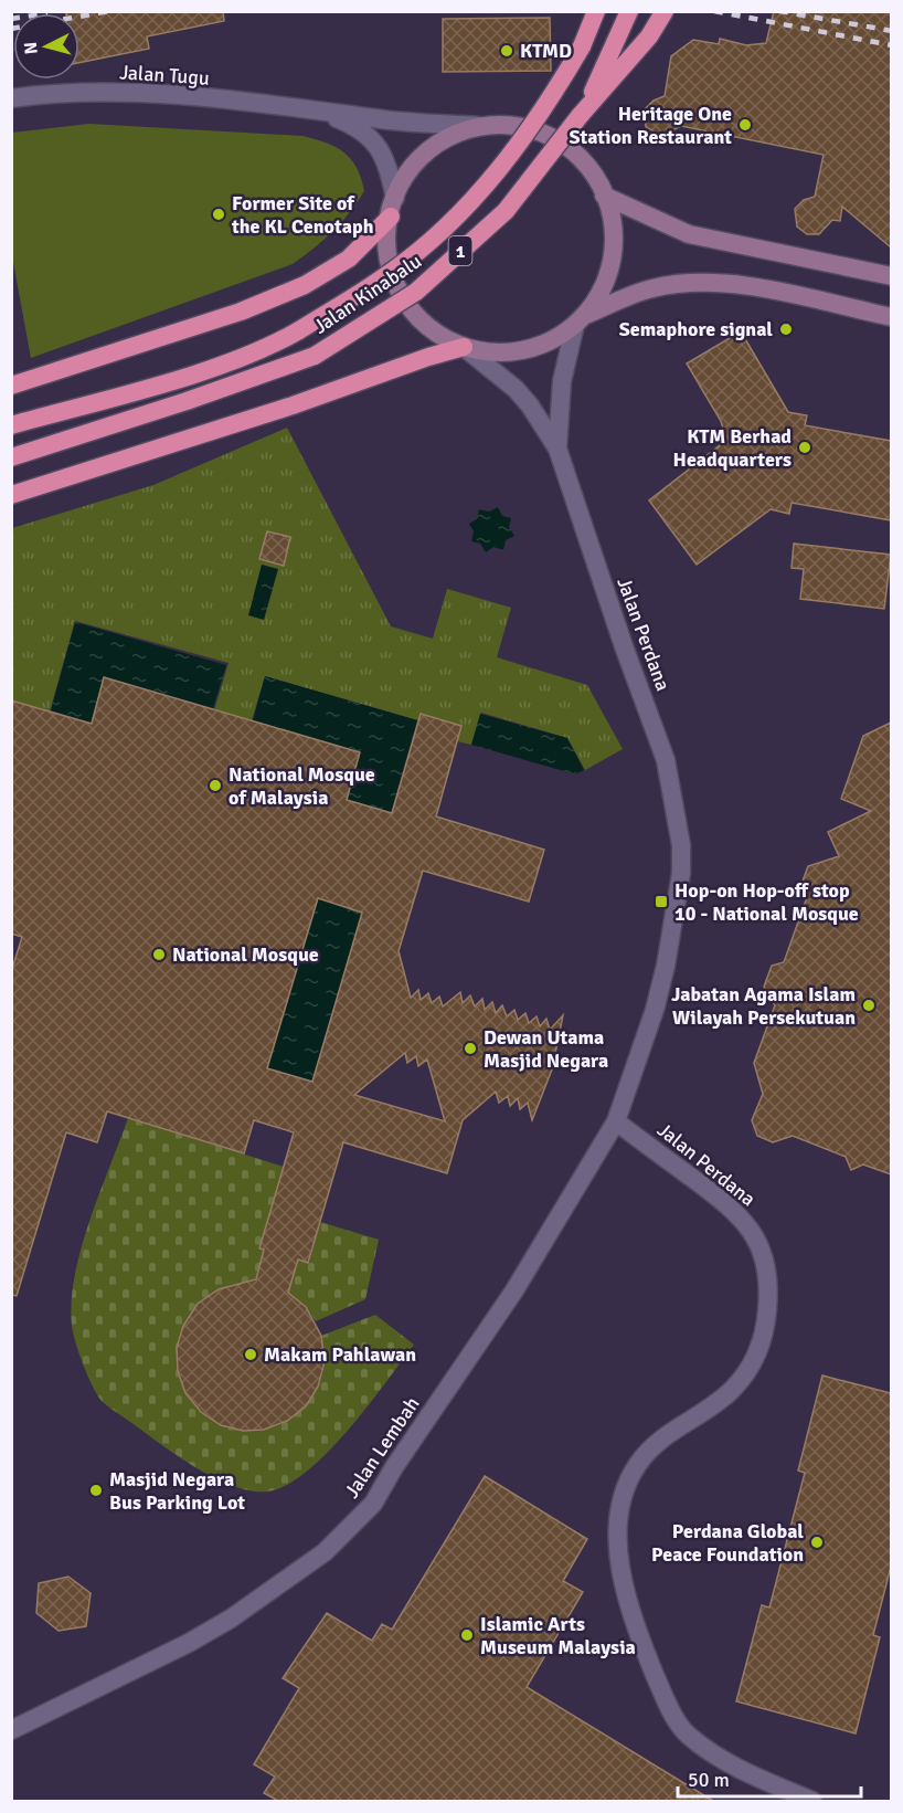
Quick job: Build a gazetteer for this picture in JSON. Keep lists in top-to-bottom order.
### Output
{
  "streets": {
    "highway": ["1", "Jalan Kinabalu"],
    "street": ["Jalan Tugu", "Jalan Perdana", "Jalan Lembah"]
  },
  "crossings": [
    ["Jalan Tugu", "Jalan Perdana"],
    ["Jalan Perdana", "Jalan Lembah"]
  ],
  "places": {
    "other": [
      "KTMD",
      "Heritage One Station Restaurant",
      "Former Site of the KL Cenotaph",
      "Semaphore signal",
      "KTM Berhad Headquarters",
      "National Mosque of Malaysia",
      "National Mosque",
      "Jabatan Agama Islam Wilayah Persekutuan",
      "Dewan Utama Masjid Negara",
      "Makam Pahlawan",
      "Masjid Negara Bus Parking Lot",
      "Perdana Global Peace Foundation",
      "Islamic Arts Museum Malaysia"
    ],
    "transit": ["Hop-on Hop-off stop 10 - National Mosque"]
  },
  "scale_bar": "50 m",
  "north": "left"
}
